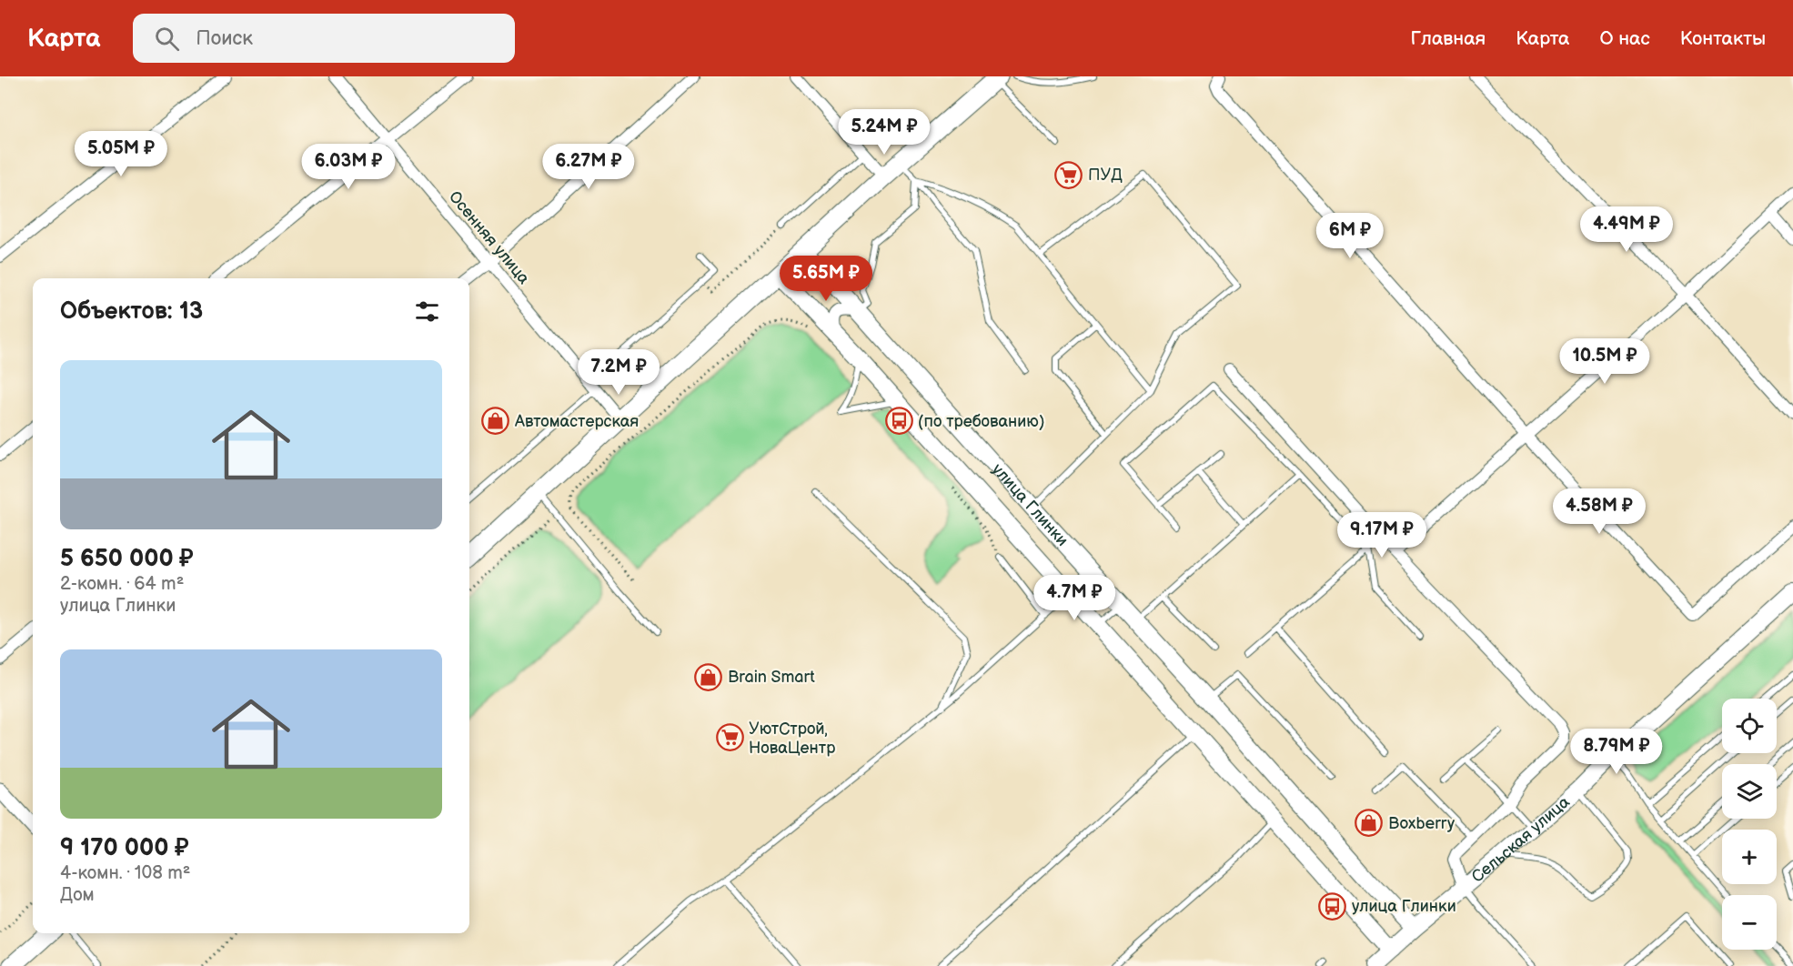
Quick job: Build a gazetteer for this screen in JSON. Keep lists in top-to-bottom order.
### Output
{
  "streets": {
    "main road": ["улица Глинки", "Сельская улица"],
    "street": ["Осенняя улица"]
  },
  "crossings": [
    ["улица Глинки", "Сельская улица"]
  ],
  "places": {
    "supermarket": ["ПУД", "УютСтрой, НоваЦентр"],
    "shop": ["Автомастерская", "Brain Smart", "Boxberry"],
    "bus stop": ["(по требованию)", "улица Глинки"]
  },
  "page": {
    "header": "Карта",
    "search": "Поиск",
    "nav": [
      "Главная",
      "Карта",
      "О нас",
      "Контакты"
    ],
    "price": [
      "5.24M ₽",
      "5.05M ₽",
      "6.03M ₽",
      "6.27M ₽",
      "4.49M ₽",
      "6M ₽",
      "5.65M ₽",
      "10.5M ₽",
      "7.2M ₽",
      "4.58M ₽",
      "9.17M ₽",
      "4.7M ₽",
      "8.79M ₽"
    ],
    "heading": "Объектов: 13",
    "list": [
      {
        "name": "5 650 000 ₽",
        "note": "2-комн. · 64 m² · улица Глинки"
      },
      {
        "name": "9 170 000 ₽",
        "note": "4-комн. · 108 m² · Дом"
      }
    ],
    "map_buttons": ["+", "−"]
  }
}
